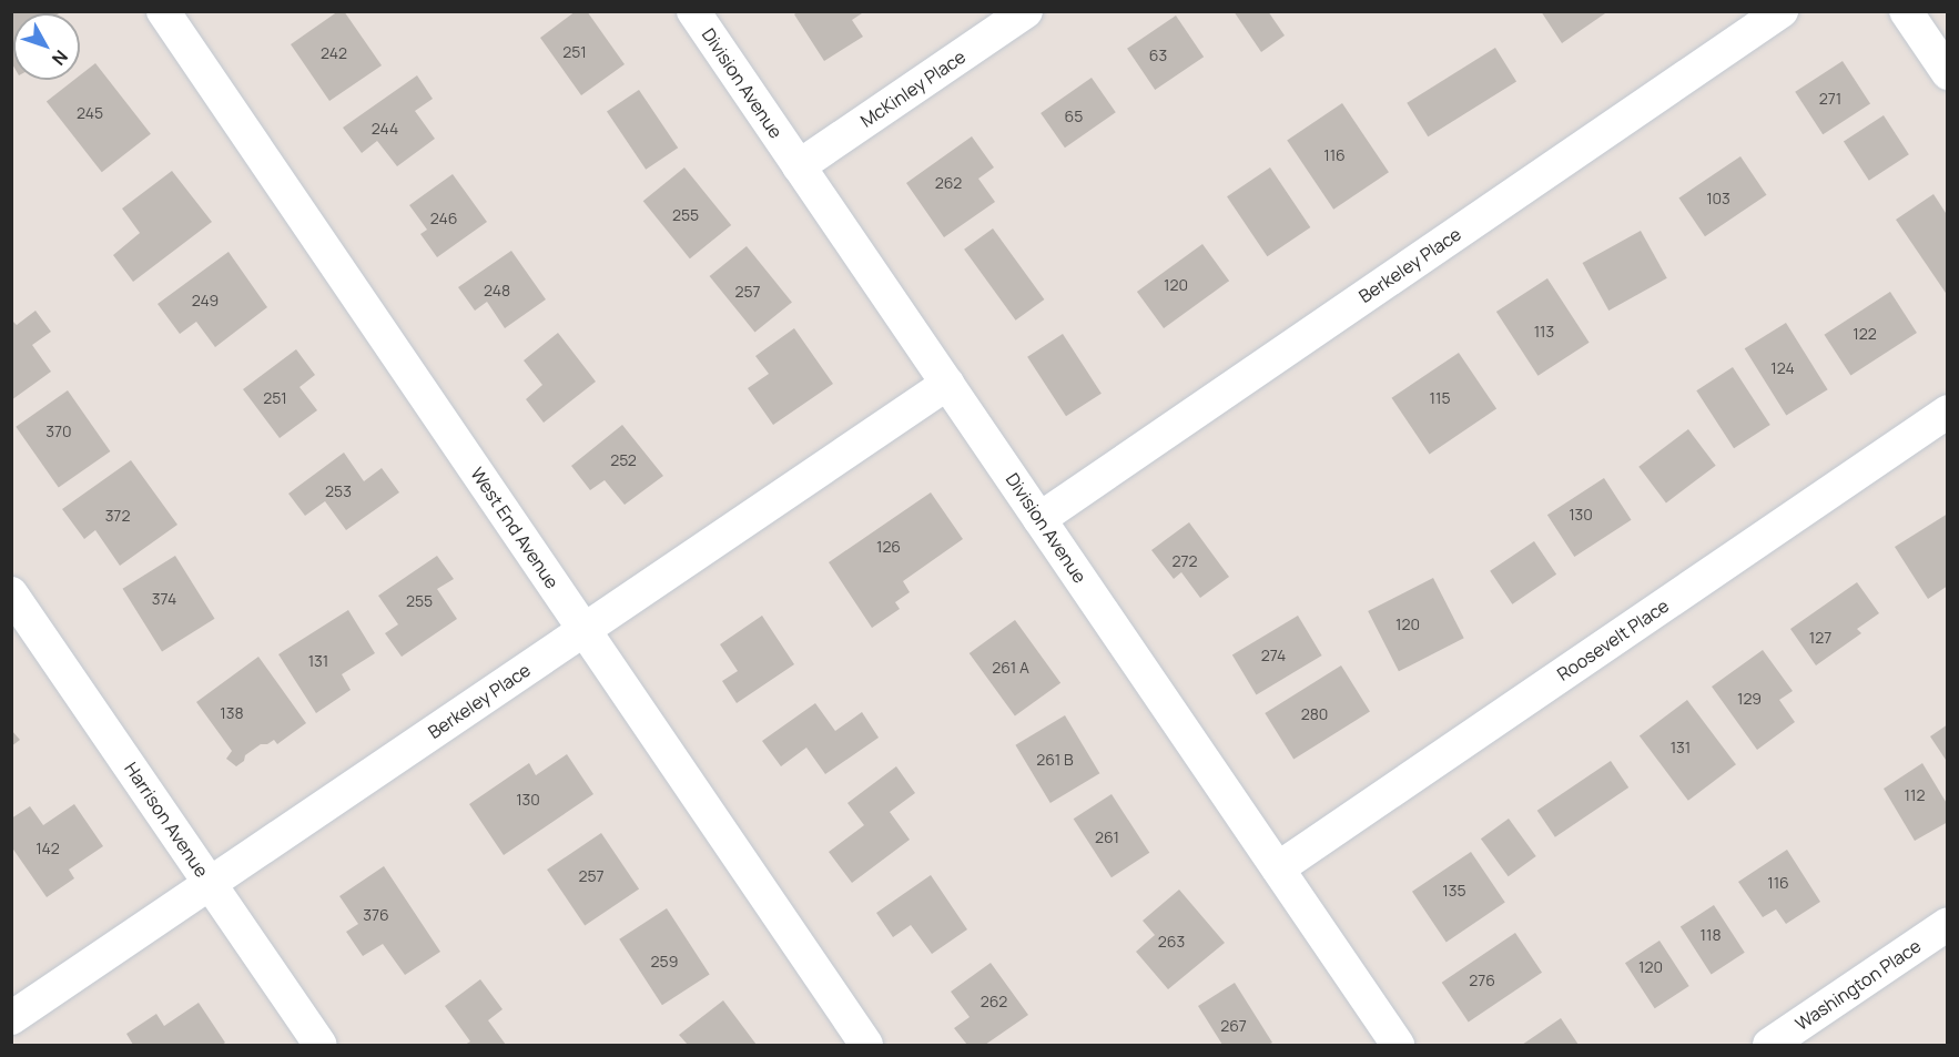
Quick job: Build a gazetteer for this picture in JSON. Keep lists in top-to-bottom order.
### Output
{
  "streets": {
    "street": [
      "Division Avenue",
      "McKinley Place",
      "Berkeley Place",
      "West End Avenue",
      "Roosevelt Place",
      "Harrison Avenue",
      "Washington Place"
    ]
  },
  "crossings": [
    ["Division Avenue", "McKinley Place"],
    ["Division Avenue", "Berkeley Place"],
    ["Division Avenue", "Roosevelt Place"],
    ["Berkeley Place", "West End Avenue"],
    ["Berkeley Place", "Harrison Avenue"]
  ],
  "house_numbers": [
    "251",
    "242",
    "63",
    "271",
    "245",
    "65",
    "244",
    "116",
    "262",
    "103",
    "255",
    "246",
    "120",
    "248",
    "257",
    "249",
    "113",
    "122",
    "124",
    "251",
    "115",
    "370",
    "252",
    "253",
    "130",
    "372",
    "126",
    "272",
    "374",
    "255",
    "120",
    "127",
    "274",
    "131",
    "261 A",
    "129",
    "138",
    "280",
    "131",
    "261 B",
    "112",
    "130",
    "261",
    "142",
    "257",
    "116",
    "135",
    "376",
    "118",
    "263",
    "259",
    "120",
    "276",
    "262",
    "267"
  ],
  "north": "bottom right"
}
